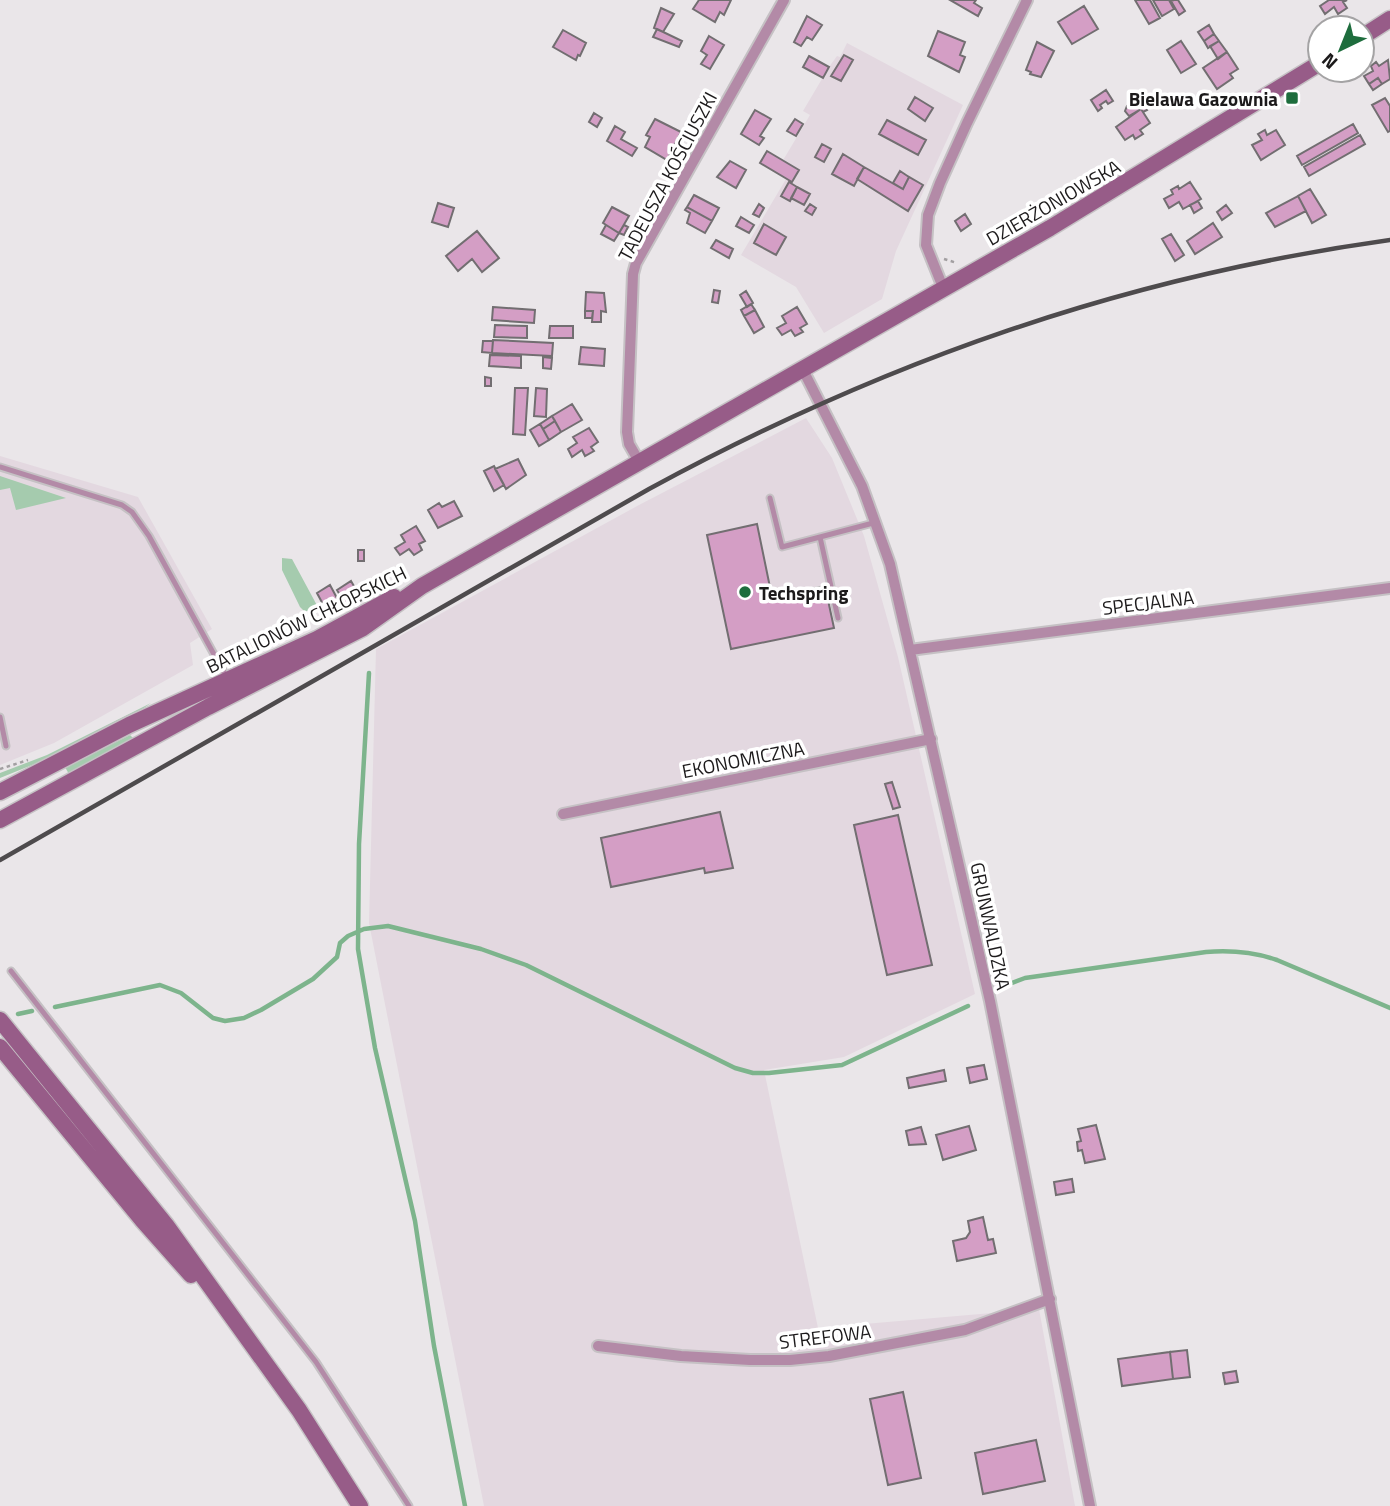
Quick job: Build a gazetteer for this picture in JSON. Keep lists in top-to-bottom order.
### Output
{
  "streets": {
    "main road": ["DZIERŻONIOWSKA", "BATALIONÓW CHŁOPSKICH"],
    "street": [
      "TADEUSZA KOŚCIUSZKI",
      "SPECJALNA",
      "EKONOMICZNA",
      "GRUNWALDZKA",
      "STREFOWA"
    ]
  },
  "crossings": [
    ["TADEUSZA KOŚCIUSZKI", "DZIERŻONIOWSKA"],
    ["TADEUSZA KOŚCIUSZKI", "BATALIONÓW CHŁOPSKICH"],
    ["DZIERŻONIOWSKA", "BATALIONÓW CHŁOPSKICH"],
    ["DZIERŻONIOWSKA", "GRUNWALDZKA"],
    ["SPECJALNA", "GRUNWALDZKA"],
    ["EKONOMICZNA", "GRUNWALDZKA"],
    ["GRUNWALDZKA", "STREFOWA"]
  ],
  "places": {
    "transit": ["Bielawa Gazownia"],
    "other": ["Techspring"]
  },
  "north": "bottom left"
}
